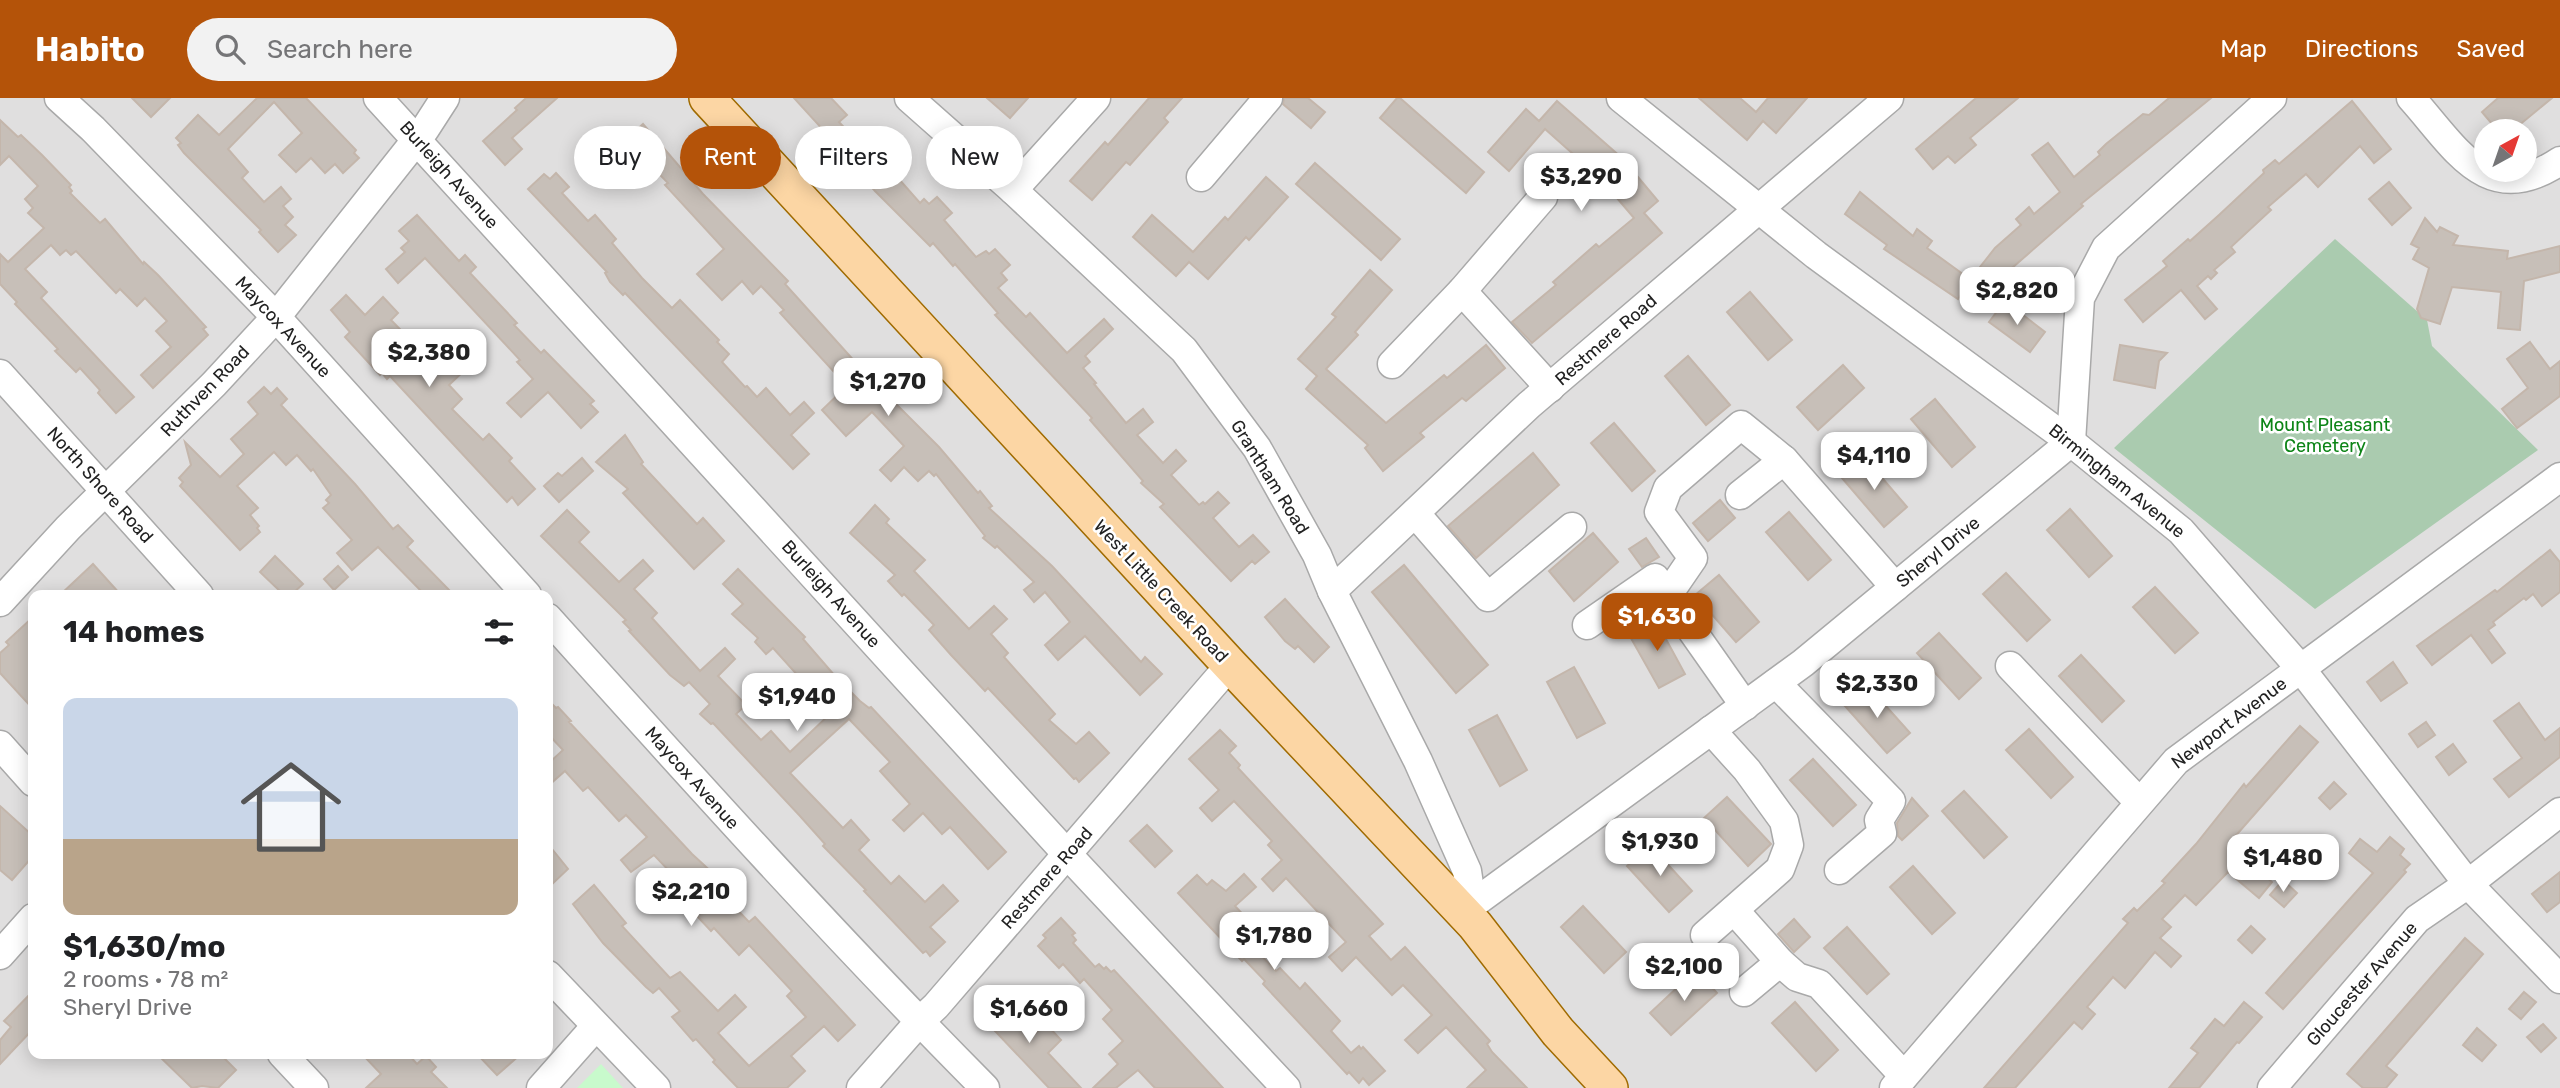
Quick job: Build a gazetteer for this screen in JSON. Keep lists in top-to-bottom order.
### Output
{
  "streets": {
    "main road": ["West Little Creek Road"],
    "street": [
      "Burleigh Avenue",
      "Maycox Avenue",
      "Restmere Road",
      "Ruthven Road",
      "Grantham Road",
      "Birmingham Avenue",
      "North Shore Road",
      "Sheryl Drive",
      "Newport Avenue",
      "Gloucester Avenue"
    ]
  },
  "crossings": [
    ["Burleigh Avenue", "Restmere Road"],
    ["Burleigh Avenue", "Ruthven Road"],
    ["Maycox Avenue", "Restmere Road"],
    ["Maycox Avenue", "Ruthven Road"],
    ["Restmere Road", "Grantham Road"],
    ["Restmere Road", "Birmingham Avenue"],
    ["Restmere Road", "West Little Creek Road"],
    ["Ruthven Road", "North Shore Road"],
    ["Grantham Road", "Sheryl Drive"],
    ["Grantham Road", "West Little Creek Road"],
    ["Birmingham Avenue", "Sheryl Drive"],
    ["Birmingham Avenue", "Newport Avenue"],
    ["Birmingham Avenue", "Gloucester Avenue"],
    ["Sheryl Drive", "West Little Creek Road"]
  ],
  "parks": ["Mount Pleasant Cemetery"],
  "north": "top right",
  "page": {
    "header": "Habito",
    "search": "Search here",
    "nav": ["Map", "Directions", "Saved"],
    "chip": [
      "Buy",
      "Rent",
      "Filters",
      "New"
    ],
    "price": [
      "$3,290",
      "$2,820",
      "$2,380",
      "$1,270",
      "$4,110",
      "$1,630",
      "$2,330",
      "$1,940",
      "$1,930",
      "$1,480",
      "$2,210",
      "$1,780",
      "$2,100",
      "$1,660"
    ],
    "heading": "14 homes",
    "list": [
      {
        "name": "$1,630/mo",
        "note": "2 rooms · 78 m² · Sheryl Drive"
      }
    ]
  }
}
